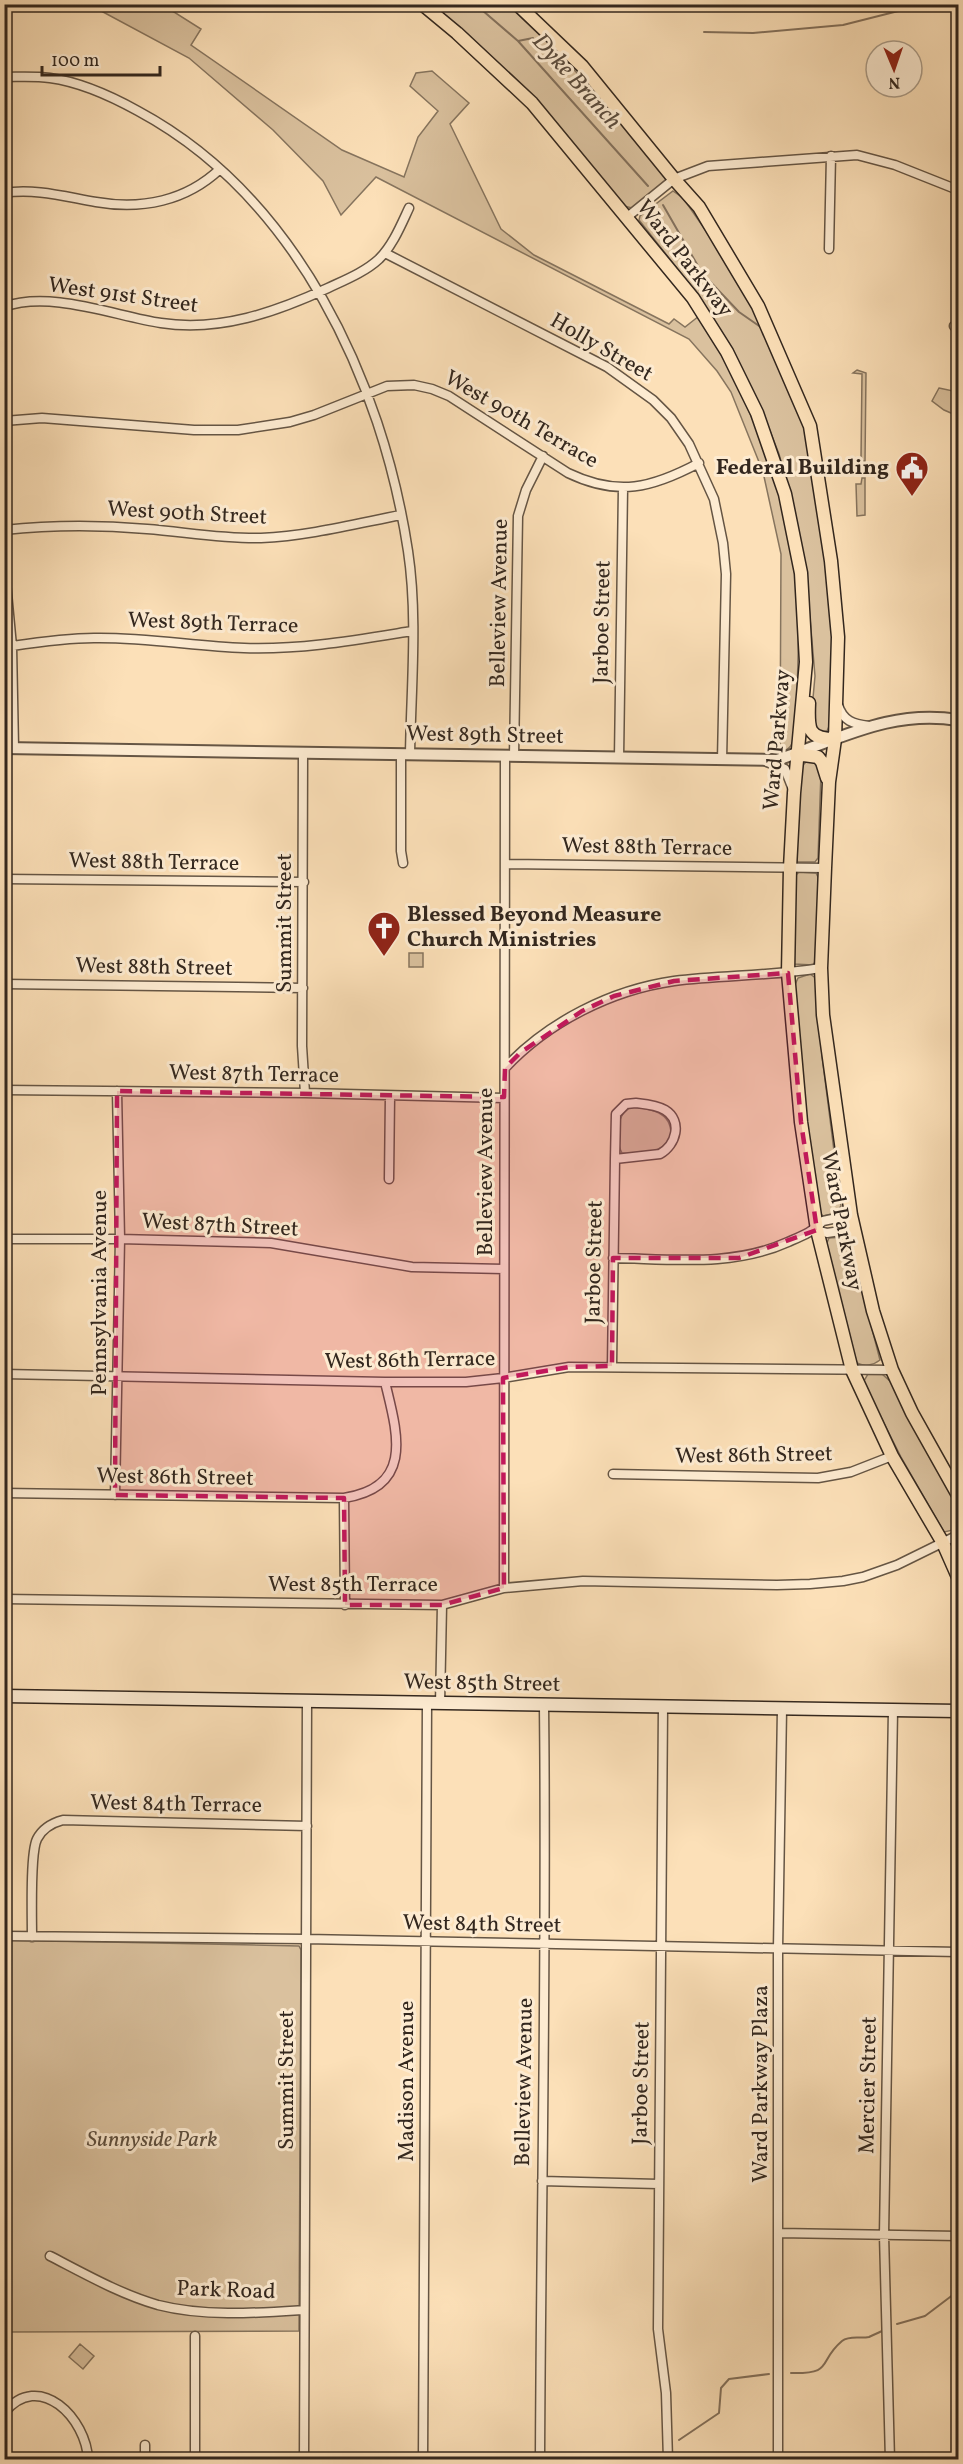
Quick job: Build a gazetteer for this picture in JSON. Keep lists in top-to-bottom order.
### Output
{
  "streets": {
    "main road": ["Ward Parkway", "West 85th Street"],
    "street": [
      "West 91st Street",
      "Holly Street",
      "West 90th Terrace",
      "West 90th Street",
      "Belleview Avenue",
      "Jarboe Street",
      "West 89th Terrace",
      "West 89th Street",
      "West 88th Terrace",
      "Summit Street",
      "West 88th Street",
      "West 87th Terrace",
      "West 87th Street",
      "Pennsylvania Avenue",
      "West 86th Terrace",
      "West 86th Street",
      "West 85th Terrace",
      "West 84th Terrace",
      "West 84th Street",
      "Madison Avenue",
      "Ward Parkway Plaza",
      "Mercier Street",
      "Park Road"
    ]
  },
  "crossings": [
    ["Ward Parkway", "West 89th Street"],
    ["Ward Parkway", "West 88th Terrace"],
    ["Ward Parkway", "West 86th Terrace"],
    ["Ward Parkway", "West 86th Street"],
    ["Ward Parkway", "West 85th Terrace"],
    ["West 91st Street", "Holly Street"],
    ["Holly Street", "West 90th Terrace"],
    ["Holly Street", "West 89th Street"],
    ["West 90th Terrace", "Belleview Avenue"],
    ["West 90th Terrace", "Jarboe Street"],
    ["Belleview Avenue", "West 89th Street"],
    ["Belleview Avenue", "West 88th Terrace"],
    ["Belleview Avenue", "West 87th Terrace"],
    ["Belleview Avenue", "West 87th Street"],
    ["Belleview Avenue", "West 86th Terrace"],
    ["Belleview Avenue", "West 85th Terrace"],
    ["Belleview Avenue", "West 85th Street"],
    ["Belleview Avenue", "West 84th Street"],
    ["Jarboe Street", "West 89th Street"],
    ["Jarboe Street", "West 86th Terrace"],
    ["Jarboe Street", "West 85th Street"],
    ["Jarboe Street", "West 84th Street"],
    ["West 89th Street", "Summit Street"],
    ["West 88th Terrace", "Summit Street"],
    ["Summit Street", "West 88th Street"],
    ["Summit Street", "West 87th Terrace"],
    ["Summit Street", "West 85th Street"],
    ["Summit Street", "West 84th Terrace"],
    ["Summit Street", "West 84th Street"],
    ["Summit Street", "Park Road"],
    ["West 87th Terrace", "Pennsylvania Avenue"],
    ["West 87th Street", "Pennsylvania Avenue"],
    ["Pennsylvania Avenue", "West 86th Terrace"],
    ["Pennsylvania Avenue", "West 86th Street"],
    ["West 85th Terrace", "Madison Avenue"],
    ["West 85th Street", "Madison Avenue"],
    ["West 85th Street", "Ward Parkway Plaza"],
    ["West 85th Street", "Mercier Street"],
    ["West 84th Terrace", "West 84th Street"],
    ["West 84th Street", "Madison Avenue"],
    ["West 84th Street", "Ward Parkway Plaza"],
    ["West 84th Street", "Mercier Street"]
  ],
  "water": ["Dyke Branch"],
  "parks": ["Sunnyside Park"],
  "places": {
    "public building": ["Federal Building"],
    "church": ["Blessed Beyond Measure Church Ministries"]
  },
  "scale_bar": "100 m",
  "north": "bottom"
}
